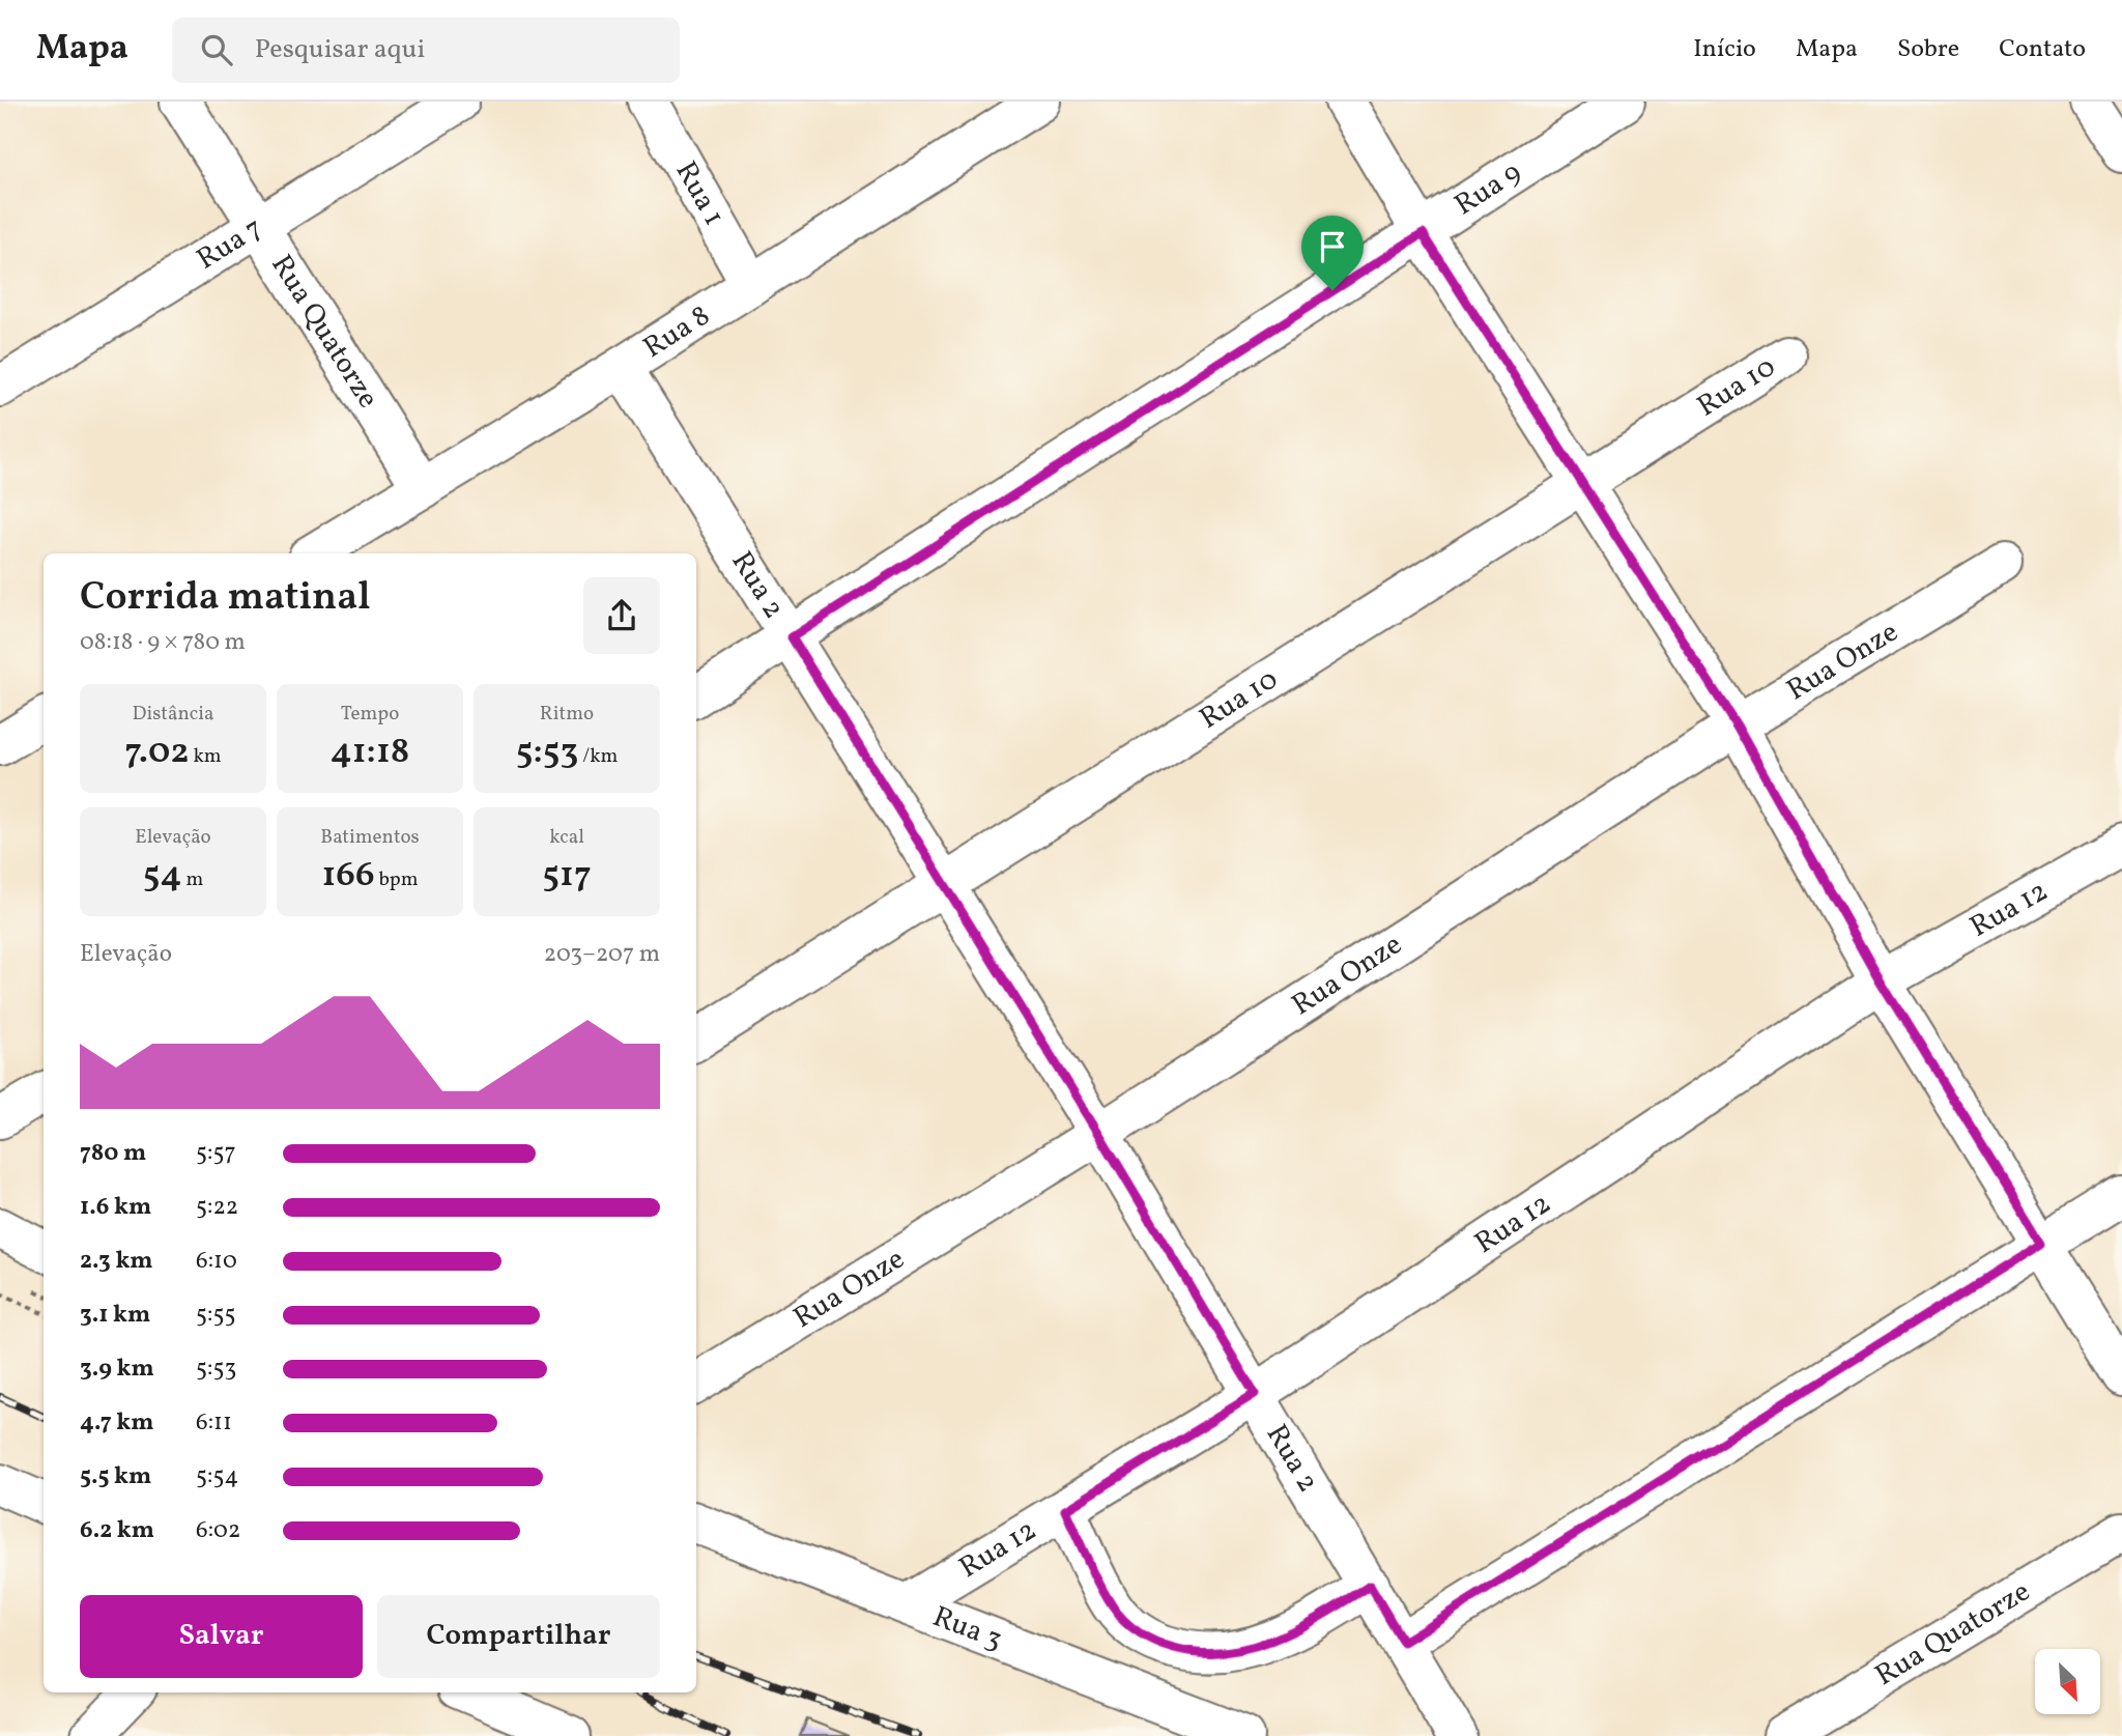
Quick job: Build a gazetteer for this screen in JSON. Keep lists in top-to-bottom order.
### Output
{
  "streets": {
    "street": [
      "Rua 9",
      "Rua 1",
      "Rua 7",
      "Rua 8",
      "Rua Quatorze",
      "Rua 10",
      "Rua 2",
      "Rua Onze",
      "Rua 12",
      "Rua 3"
    ]
  },
  "crossings": [
    ["Rua 9", "Rua 2"],
    ["Rua 1", "Rua 8"],
    ["Rua 7", "Rua Quatorze"],
    ["Rua 8", "Rua Quatorze"],
    ["Rua 8", "Rua 2"],
    ["Rua 10", "Rua 2"],
    ["Rua 2", "Rua Onze"],
    ["Rua 2", "Rua 12"],
    ["Rua 12", "Rua 3"]
  ],
  "north": "bottom right",
  "page": {
    "header": "Mapa",
    "search": "Pesquisar aqui",
    "nav": [
      "Início",
      "Mapa",
      "Sobre",
      "Contato"
    ],
    "heading": ["Corrida matinal", "08:18 · 9 × 780 m"],
    "stats": [
      ["Distância", "7.02 km"],
      ["Tempo", "41:18"],
      ["Ritmo", "5:53 /km"],
      ["Elevação", "54 m"],
      ["Batimentos", "166 bpm"],
      ["kcal", "517"]
    ],
    "chart": ["Elevação", "203–207 m"],
    "list": [
      {
        "name": "780 m",
        "note": "5:57"
      },
      {
        "name": "1.6 km",
        "note": "5:22"
      },
      {
        "name": "2.3 km",
        "note": "6:10"
      },
      {
        "name": "3.1 km",
        "note": "5:55"
      },
      {
        "name": "3.9 km",
        "note": "5:53"
      },
      {
        "name": "4.7 km",
        "note": "6:11"
      },
      {
        "name": "5.5 km",
        "note": "5:54"
      },
      {
        "name": "6.2 km",
        "note": "6:02"
      }
    ],
    "buttons": ["Salvar", "Compartilhar"]
  }
}
